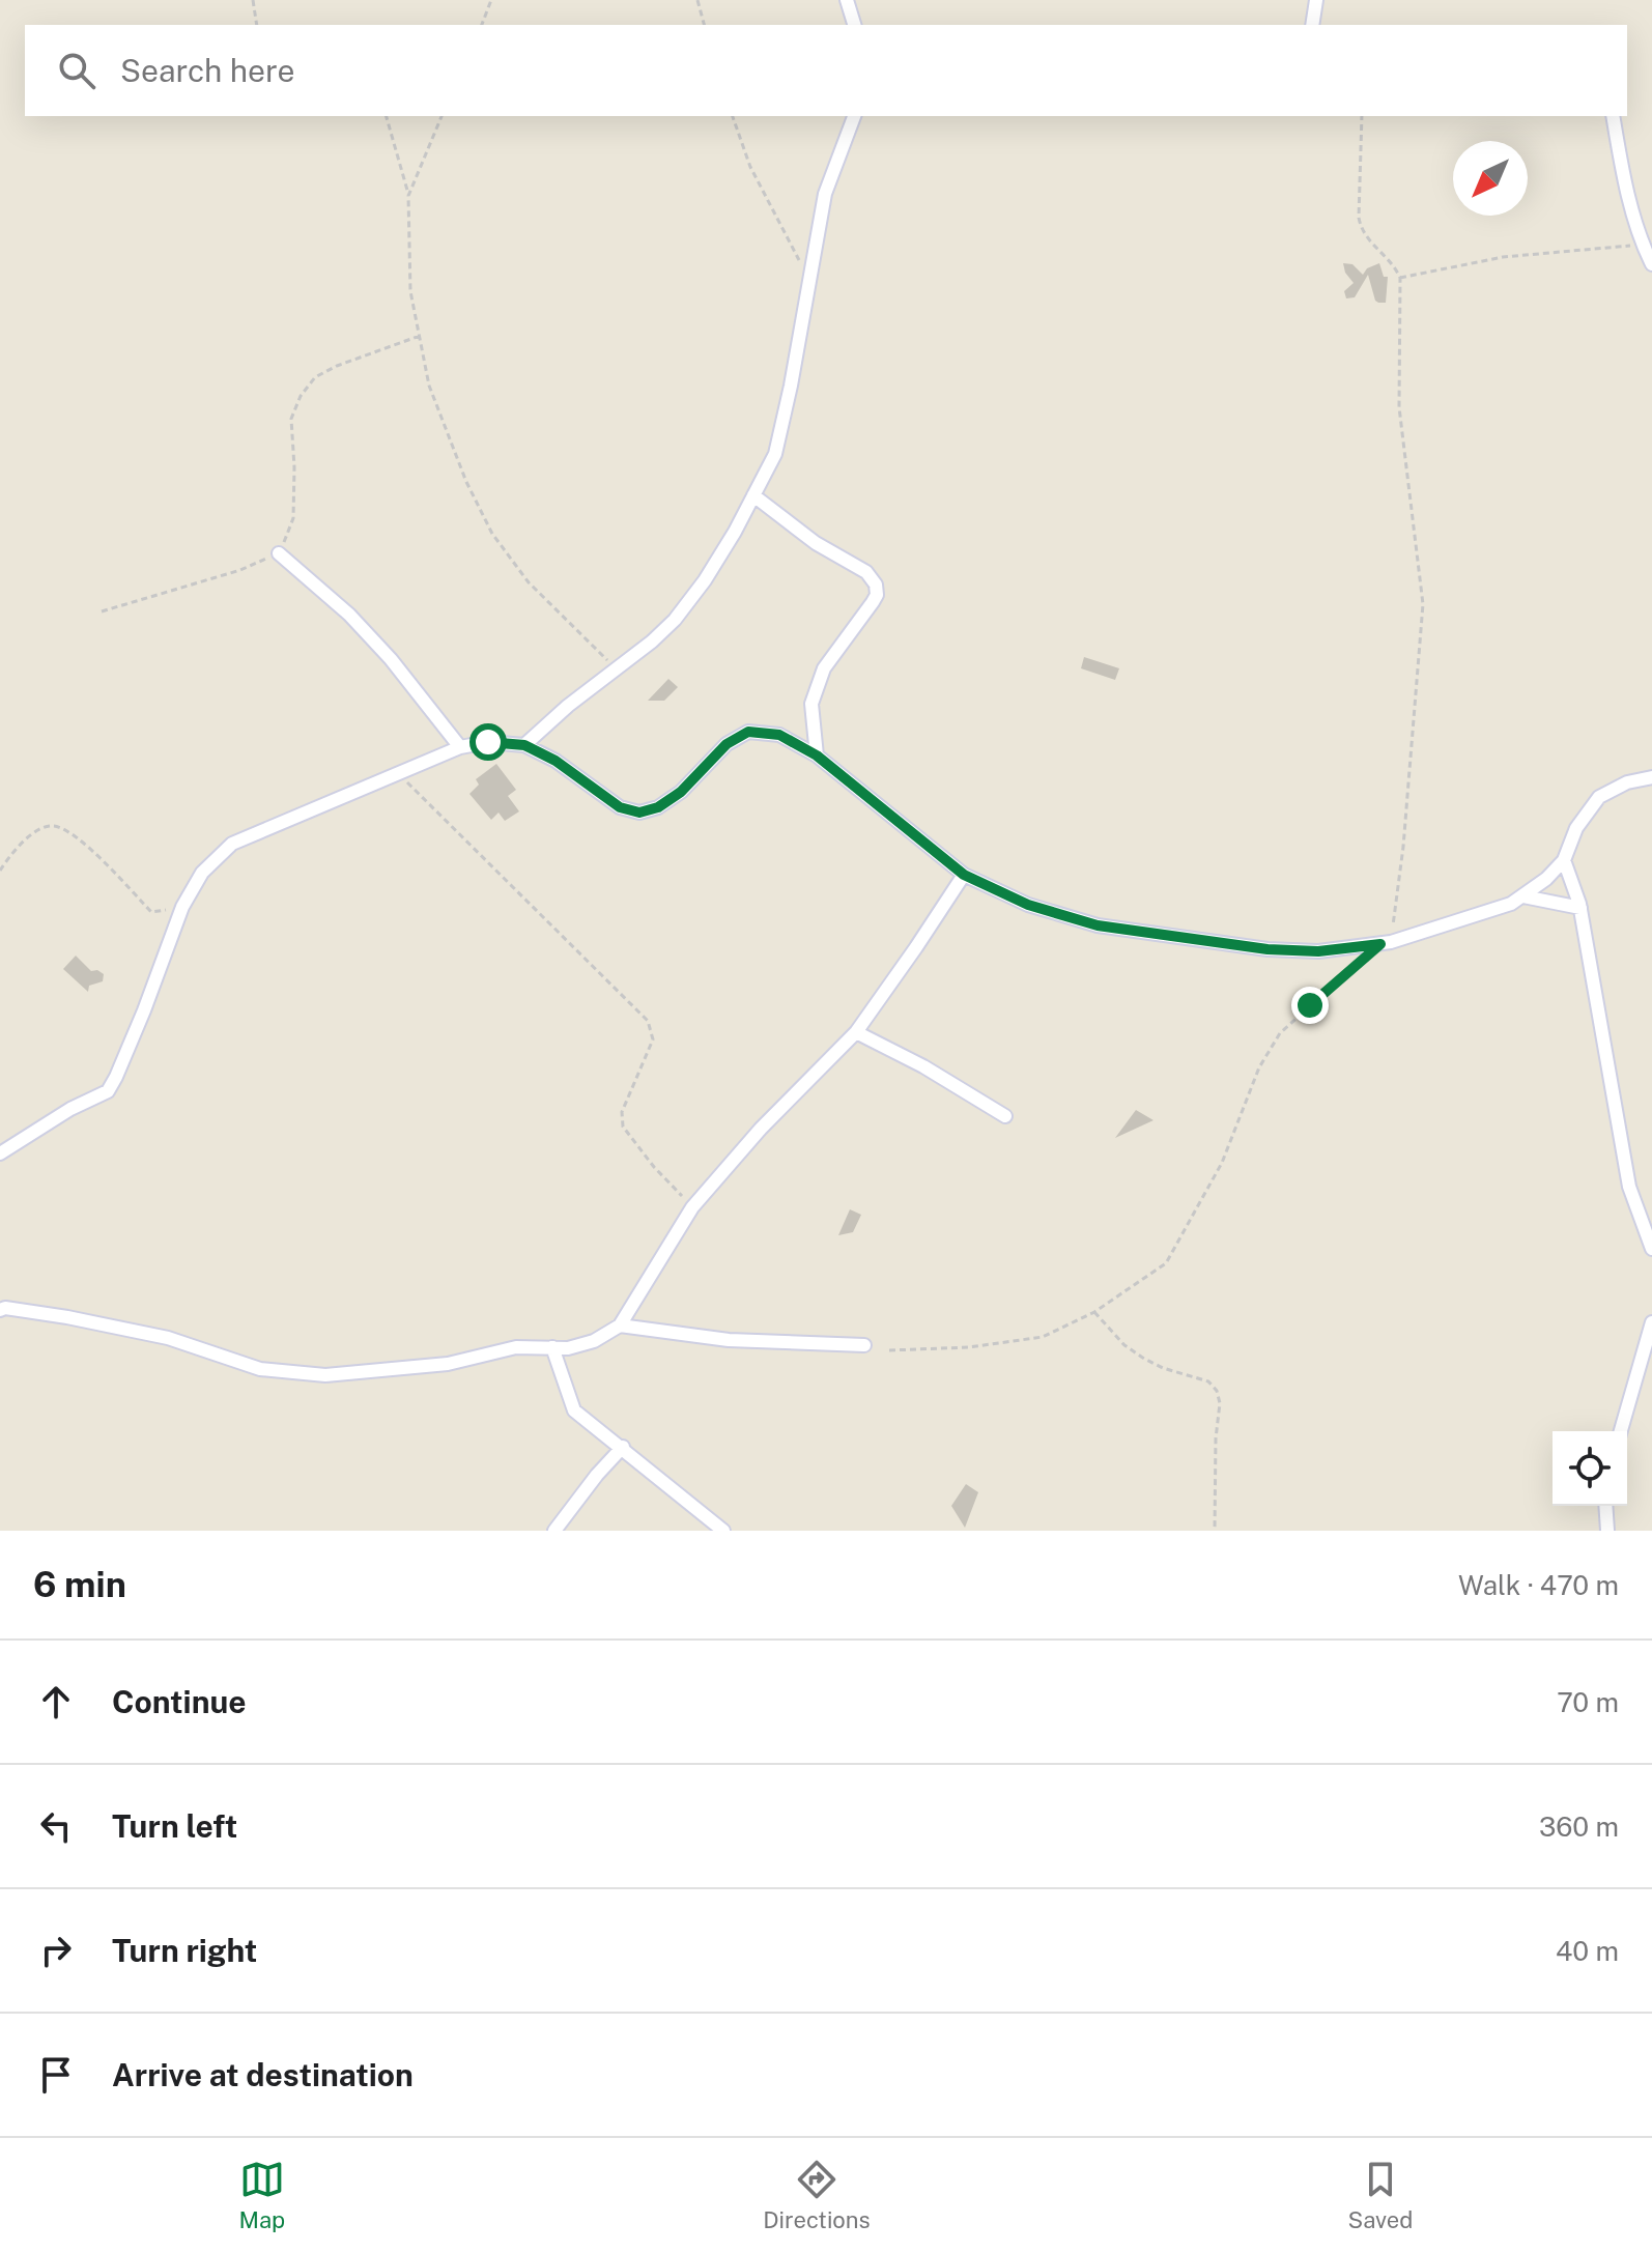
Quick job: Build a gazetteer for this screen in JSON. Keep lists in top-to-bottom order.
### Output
{
  "north": "bottom left",
  "page": {
    "search": "Search here",
    "heading": ["6 min", "Walk · 470 m"],
    "list": [
      ["Continue", "70 m"],
      ["Turn left", "360 m"],
      ["Turn right", "40 m"],
      "Arrive at destination"
    ],
    "nav": ["Map", "Directions", "Saved"]
  }
}
